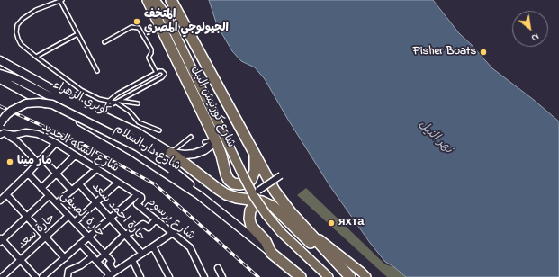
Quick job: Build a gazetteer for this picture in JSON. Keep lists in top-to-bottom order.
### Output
{
  "streets": {
    "highway": ["شارع كورنيش النيل"],
    "main road": ["كوبري الزهراء", "شارع دار السلام"],
    "street": [
      "شارع السكه الحديد",
      "حارة احمد سعد",
      "حارة الصيفى",
      "شارع برسوم",
      "حارة سعد"
    ]
  },
  "crossings": [
    ["كوبري الزهراء", "شارع دار السلام"],
    ["شارع كورنيش النيل", "شارع دار السلام"],
    ["شارع السكه الحديد", "شارع برسوم"],
    ["حارة الصيفى", "حارة سعد"]
  ],
  "water": ["نهر النيل"],
  "places": [
    "المتخف الجيولوجي المصري",
    "Fisher Boats",
    "مار مينا",
    "яхта"
  ],
  "north": "bottom right"
}
